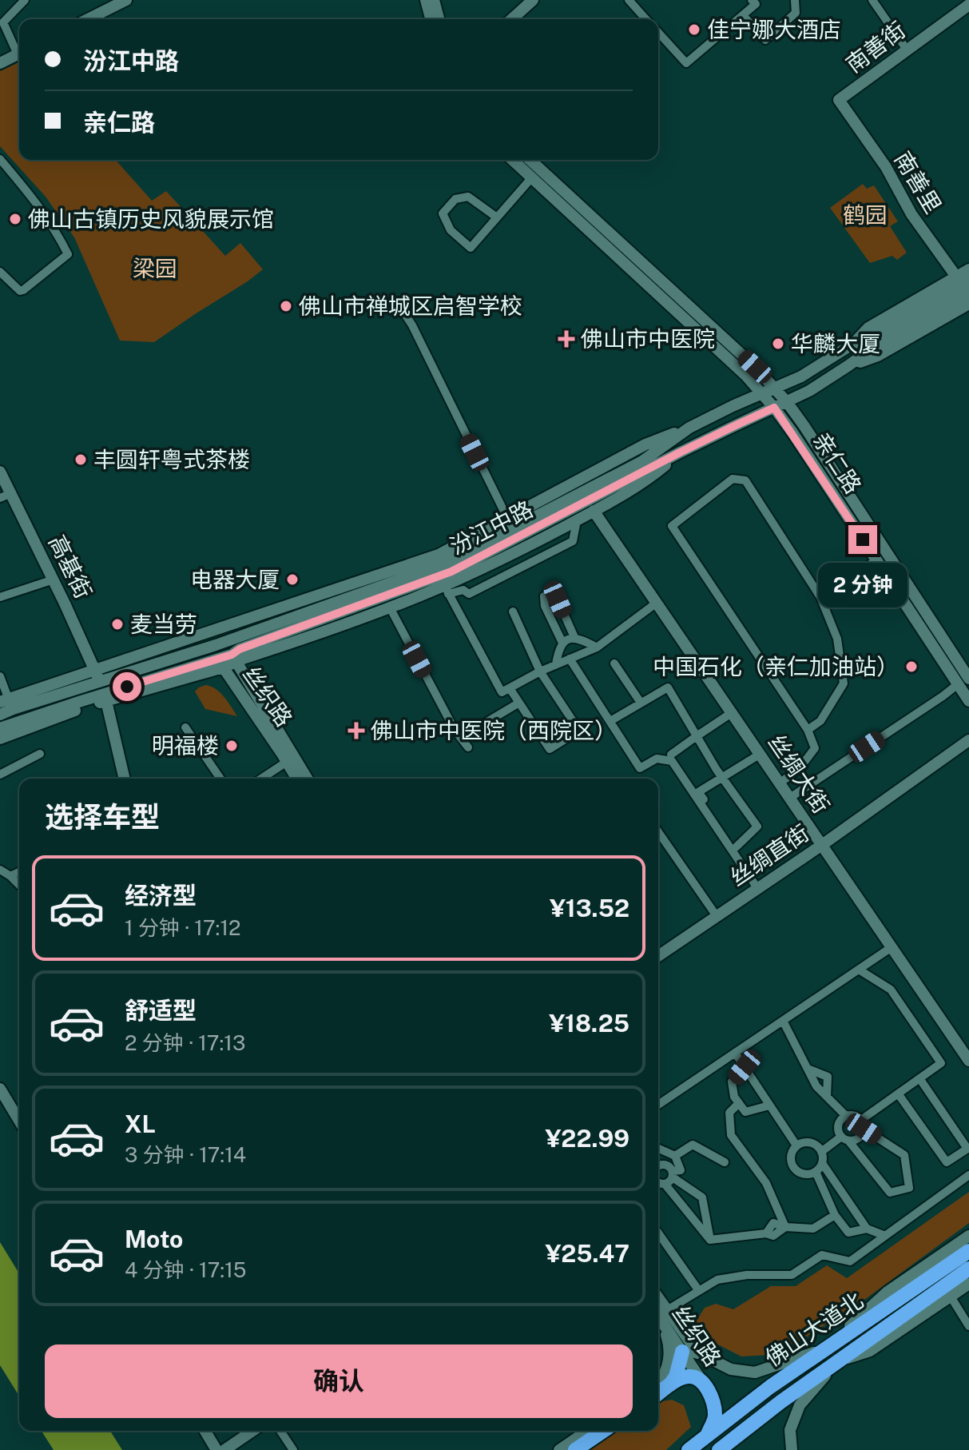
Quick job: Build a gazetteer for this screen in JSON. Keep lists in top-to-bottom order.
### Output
{
  "streets": {
    "highway": ["佛山大道北"],
    "main road": [
      "南善街",
      "南善里",
      "亲仁路",
      "汾江中路",
      "高基街",
      "丝织路",
      "丝绸大街",
      "丝绸直街"
    ]
  },
  "crossings": [
    ["南善街", "南善里"],
    ["南善里", "汾江中路"],
    ["亲仁路", "汾江中路"],
    ["汾江中路", "高基街"],
    ["汾江中路", "丝织路"],
    ["丝绸大街", "丝绸直街"]
  ],
  "parks": ["鹤园", "梁园"],
  "places": {
    "other": [
      "佳宁娜大酒店",
      "佛山古镇历史风貌展示馆",
      "佛山市禅城区启智学校",
      "华麟大厦",
      "丰圆轩粤式茶楼",
      "电器大厦",
      "麦当劳",
      "中国石化（亲仁加油站）",
      "明福楼"
    ],
    "health": ["佛山市中医院", "佛山市中医院（西院区）"]
  },
  "page": {
    "banner": ["汾江中路", "亲仁路"],
    "bubble": "2 分钟",
    "heading": "选择车型",
    "list": [
      {
        "name": "经济型",
        "note": "1 分钟 · 17:12",
        "value": "¥13.52"
      },
      {
        "name": "舒适型",
        "note": "2 分钟 · 17:13",
        "value": "¥18.25"
      },
      {
        "name": "XL",
        "note": "3 分钟 · 17:14",
        "value": "¥22.99"
      },
      {
        "name": "Moto",
        "note": "4 分钟 · 17:15",
        "value": "¥25.47"
      }
    ],
    "buttons": "确认"
  }
}
